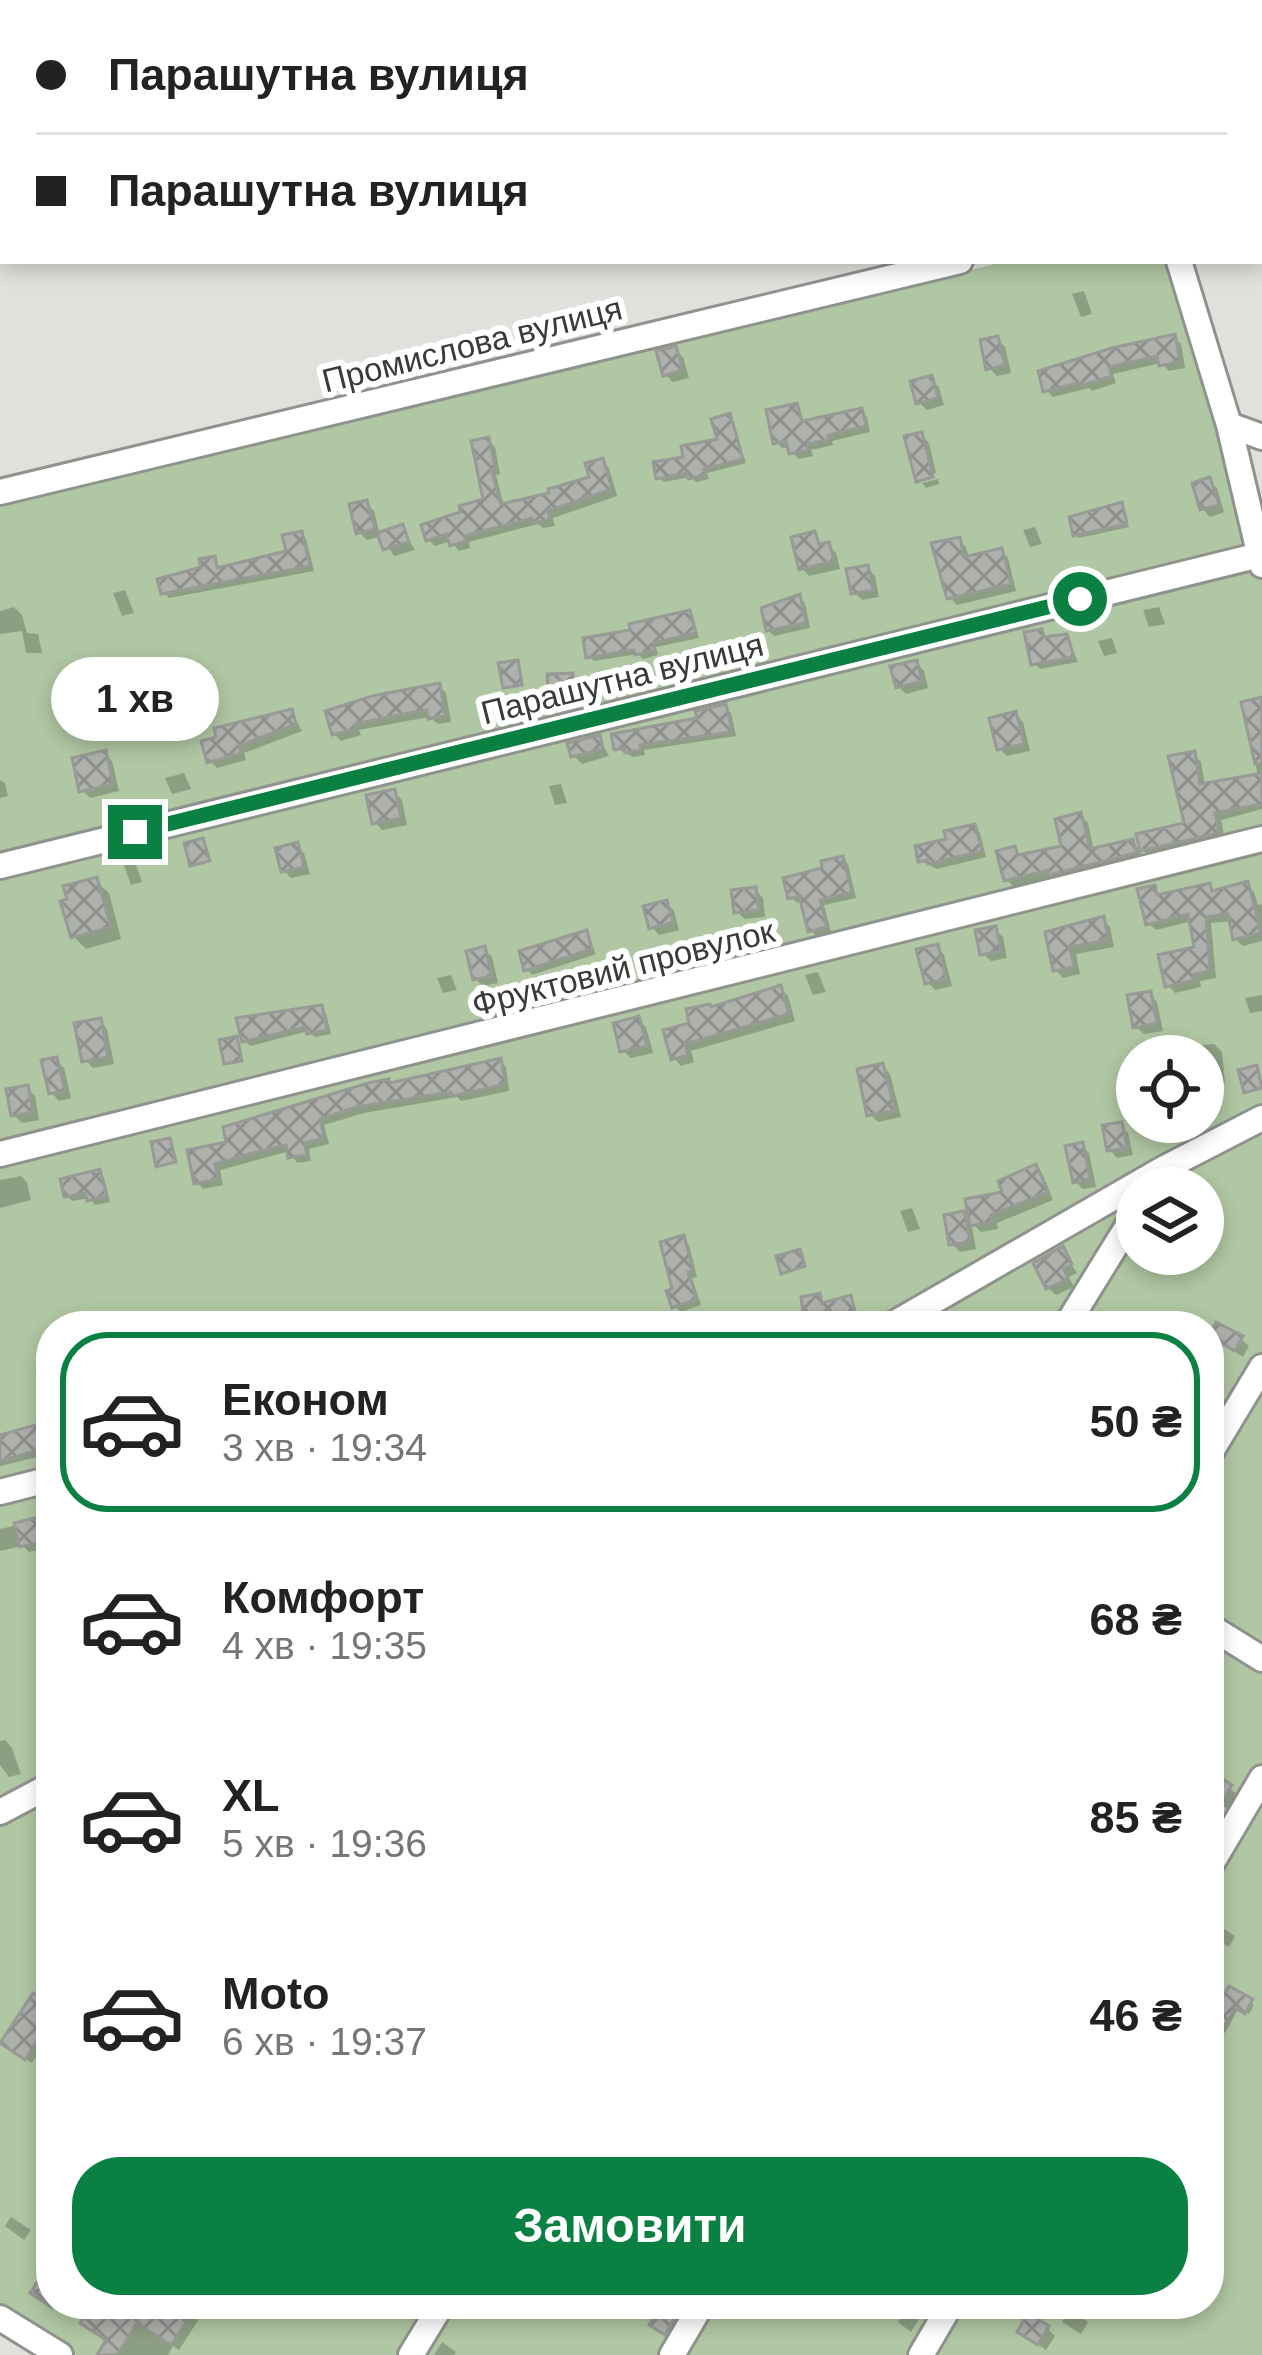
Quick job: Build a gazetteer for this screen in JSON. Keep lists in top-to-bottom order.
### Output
{
  "streets": {
    "street": ["Промислова вулиця", "Парашутна вулиця", "Фруктовий провулок"]
  },
  "page": {
    "banner": ["Парашутна вулиця", "Парашутна вулиця"],
    "bubble": "1 хв",
    "list": [
      {
        "name": "Економ",
        "note": "3 хв · 19:34",
        "value": "50 ₴"
      },
      {
        "name": "Комфорт",
        "note": "4 хв · 19:35",
        "value": "68 ₴"
      },
      {
        "name": "XL",
        "note": "5 хв · 19:36",
        "value": "85 ₴"
      },
      {
        "name": "Moto",
        "note": "6 хв · 19:37",
        "value": "46 ₴"
      }
    ],
    "buttons": "Замовити"
  }
}
